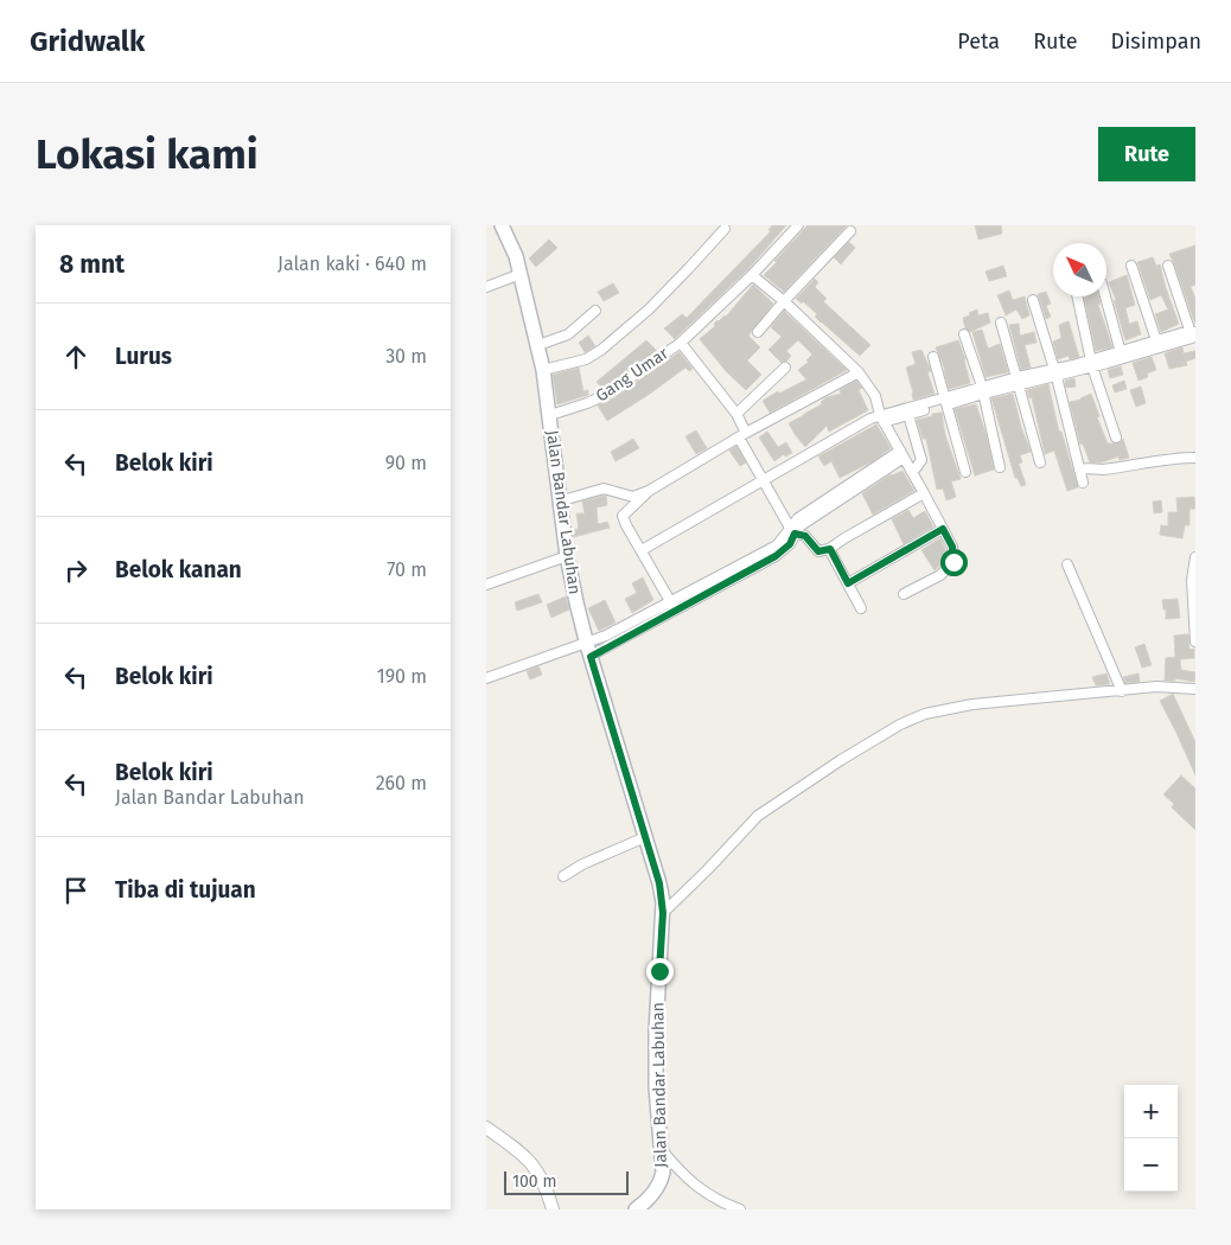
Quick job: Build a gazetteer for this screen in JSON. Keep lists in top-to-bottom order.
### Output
{
  "streets": {
    "main road": ["Jalan Bandar Labuhan"],
    "street": ["Gang Umar"]
  },
  "crossings": [
    ["Gang Umar", "Jalan Bandar Labuhan"]
  ],
  "scale_bar": "100 m",
  "north": "top left",
  "page": {
    "header": "Gridwalk",
    "nav": ["Peta", "Rute", "Disimpan"],
    "buttons": "Rute",
    "title": "Lokasi kami",
    "heading": ["8 mnt", "Jalan kaki · 640 m"],
    "list": [
      ["Lurus", "30 m"],
      ["Belok kiri", "90 m"],
      ["Belok kanan", "70 m"],
      ["Belok kiri", "190 m"],
      ["Belok kiri", "Jalan Bandar Labuhan", "260 m"],
      "Tiba di tujuan"
    ],
    "map_buttons": ["+", "−"],
    "scale": "100 m"
  }
}
